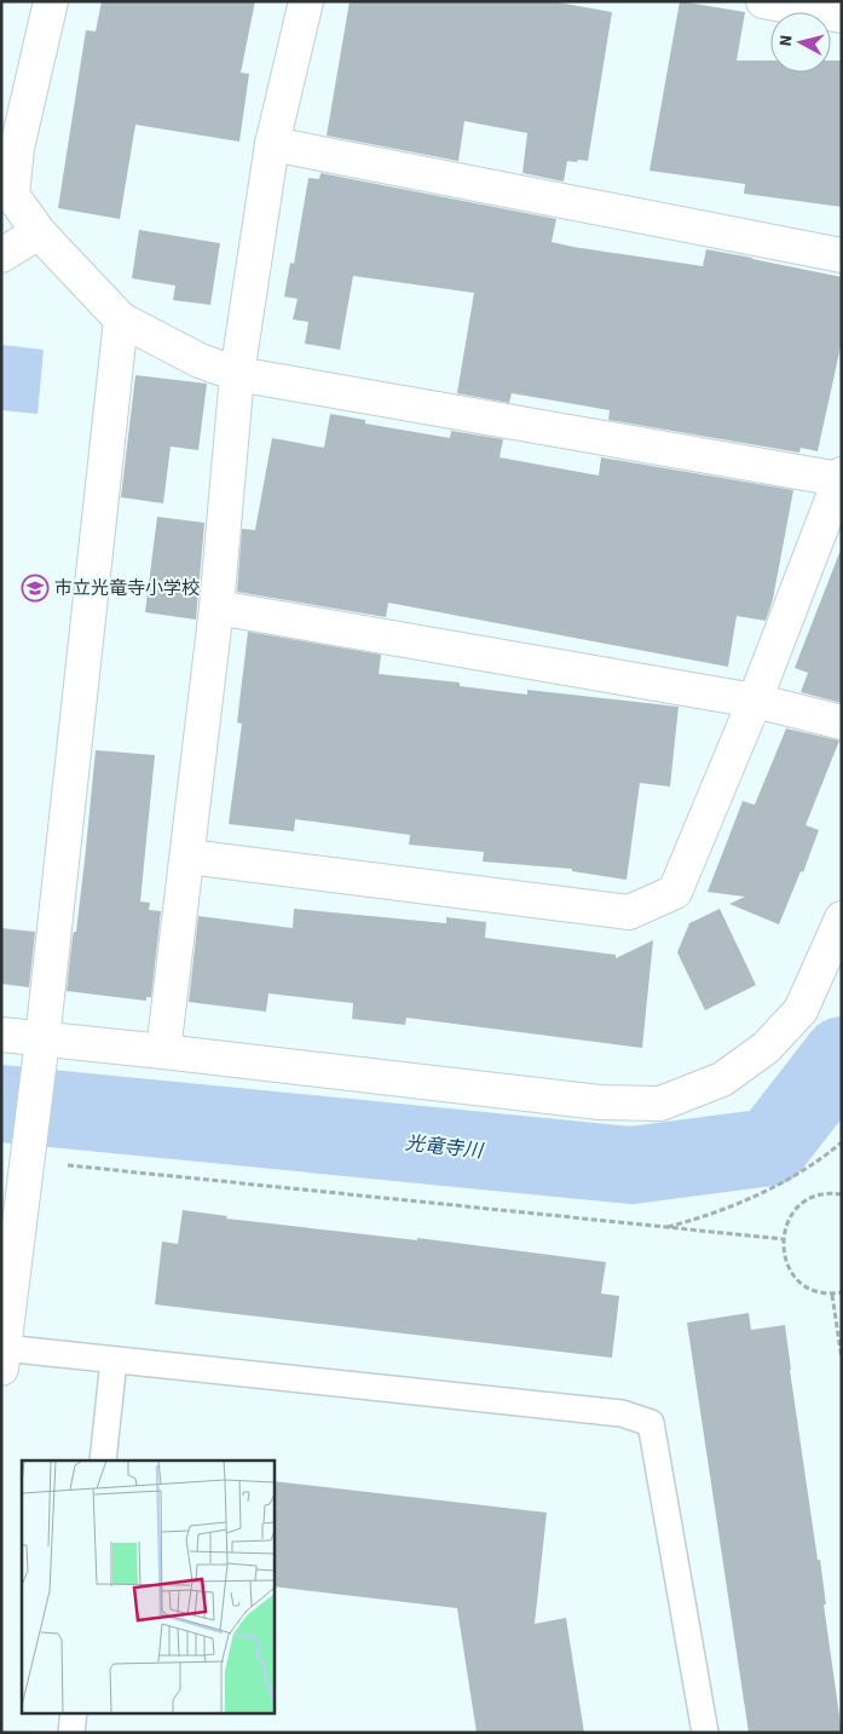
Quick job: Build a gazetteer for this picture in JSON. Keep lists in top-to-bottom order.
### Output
{
  "water": ["光竜寺川"],
  "places": {
    "school or university": ["市立光竜寺小学校"]
  },
  "north": "left"
}
